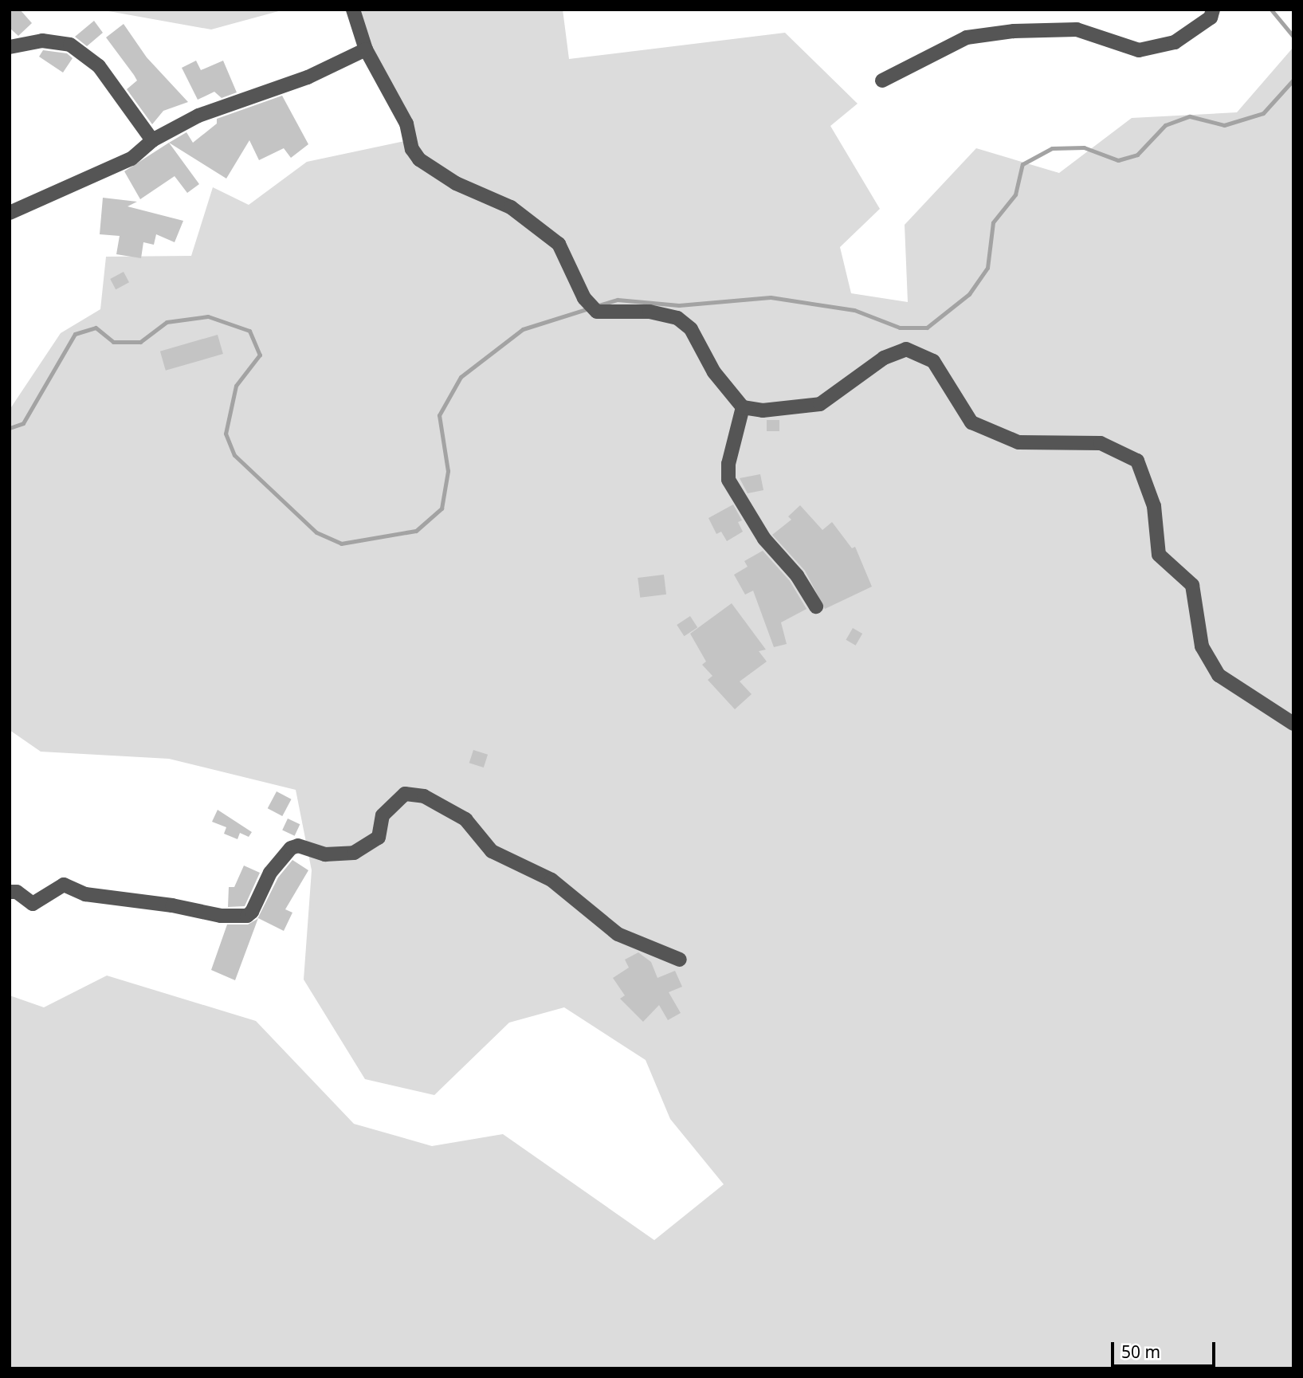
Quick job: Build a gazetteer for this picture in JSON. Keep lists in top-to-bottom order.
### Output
{
  "scale_bar": "50 m"
}
